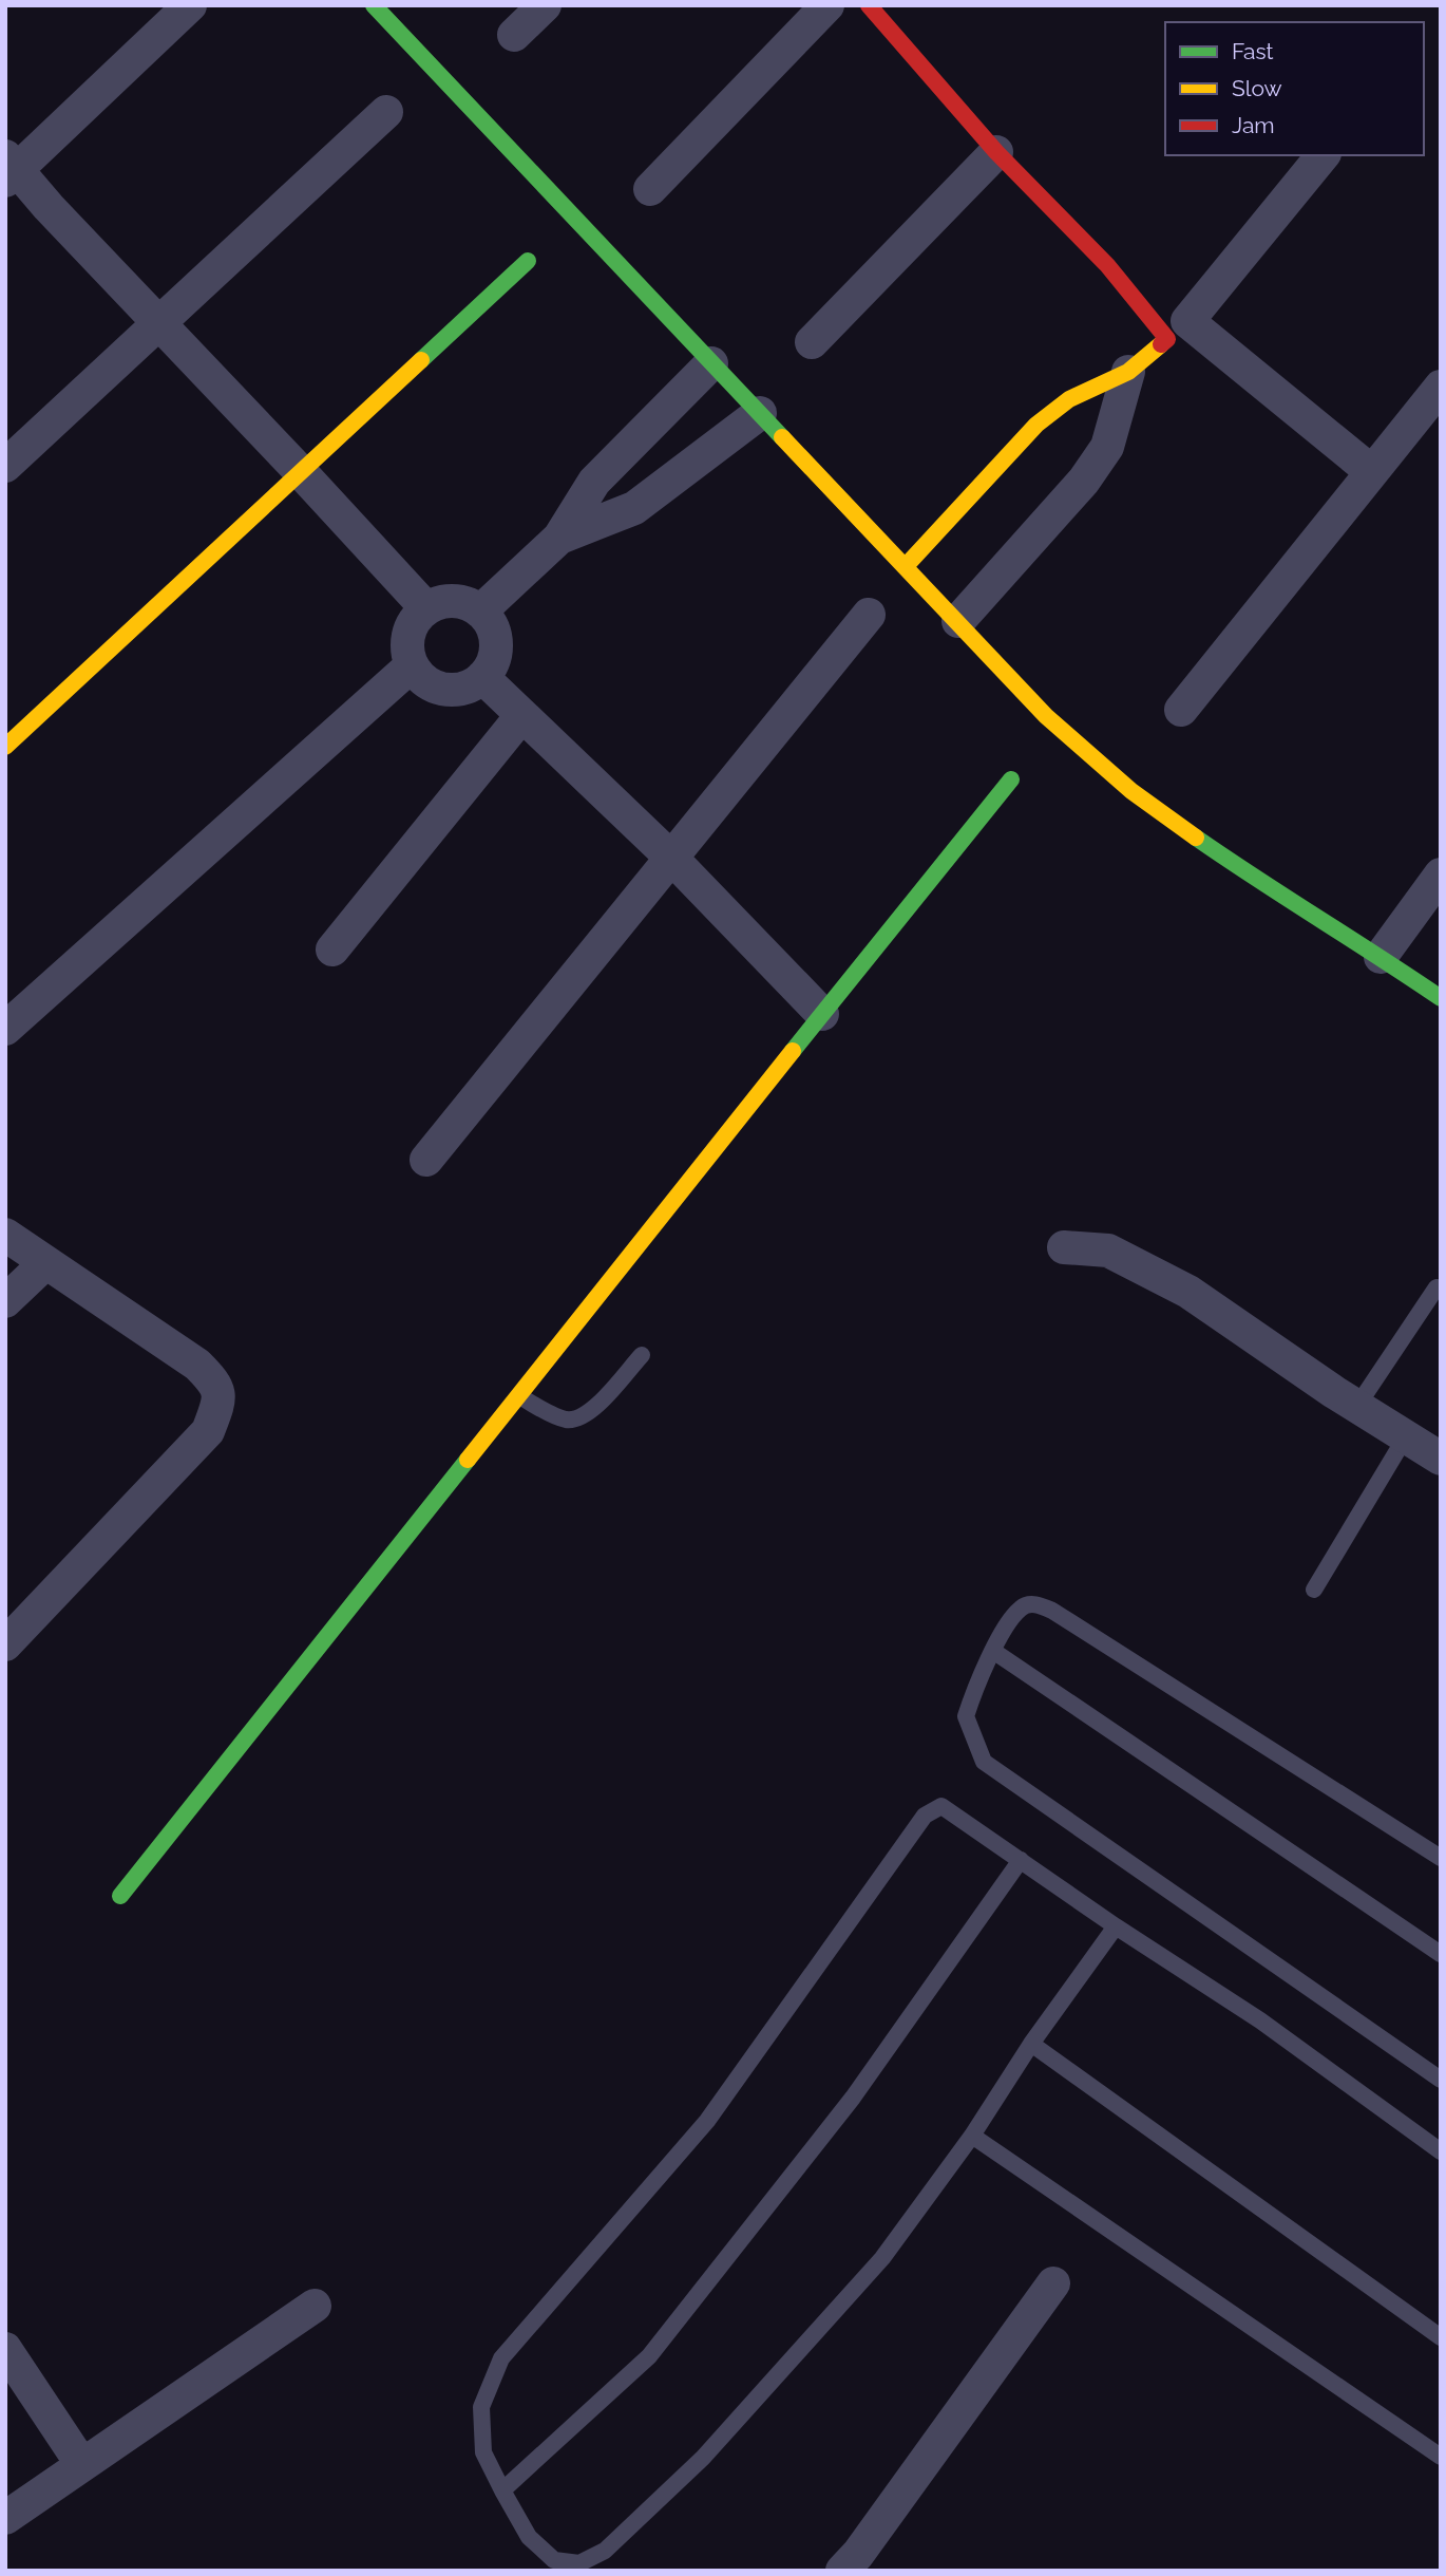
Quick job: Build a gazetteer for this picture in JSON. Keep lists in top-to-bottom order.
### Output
{
  "legend": ["Fast", "Slow", "Jam"]
}
